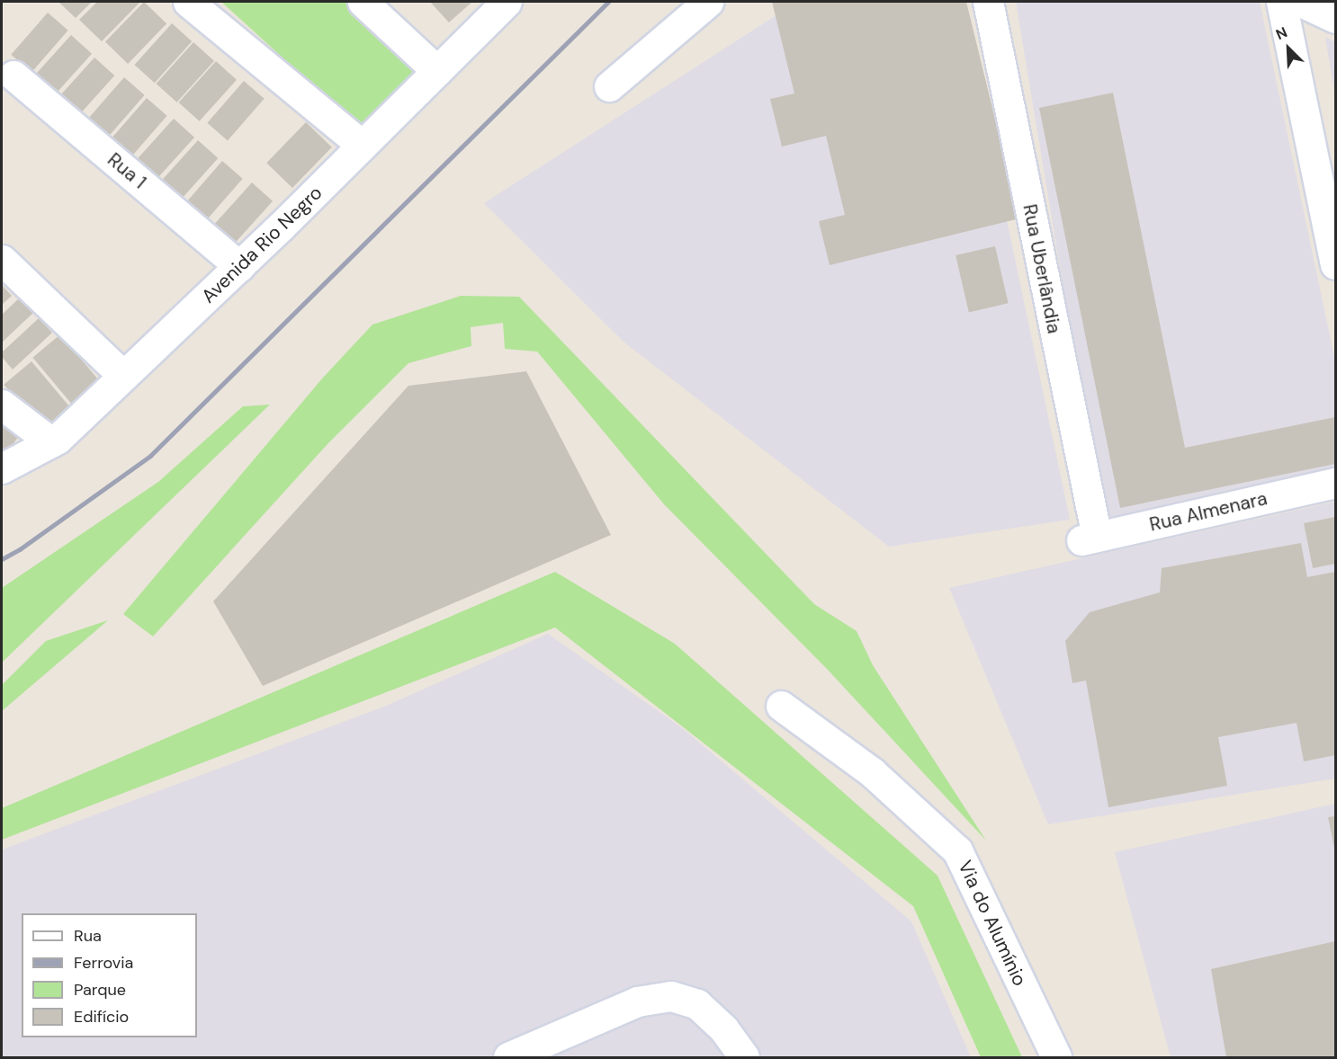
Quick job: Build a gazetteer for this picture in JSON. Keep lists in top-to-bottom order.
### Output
{
  "streets": {
    "street": [
      "Rua 1",
      "Avenida Rio Negro",
      "Rua Uberlândia",
      "Rua Almenara",
      "Via do Alumínio"
    ]
  },
  "crossings": [
    ["Rua 1", "Avenida Rio Negro"],
    ["Rua Uberlândia", "Rua Almenara"]
  ],
  "legend": [
    "Rua",
    "Ferrovia",
    "Parque",
    "Edifício"
  ],
  "north": "top left"
}
